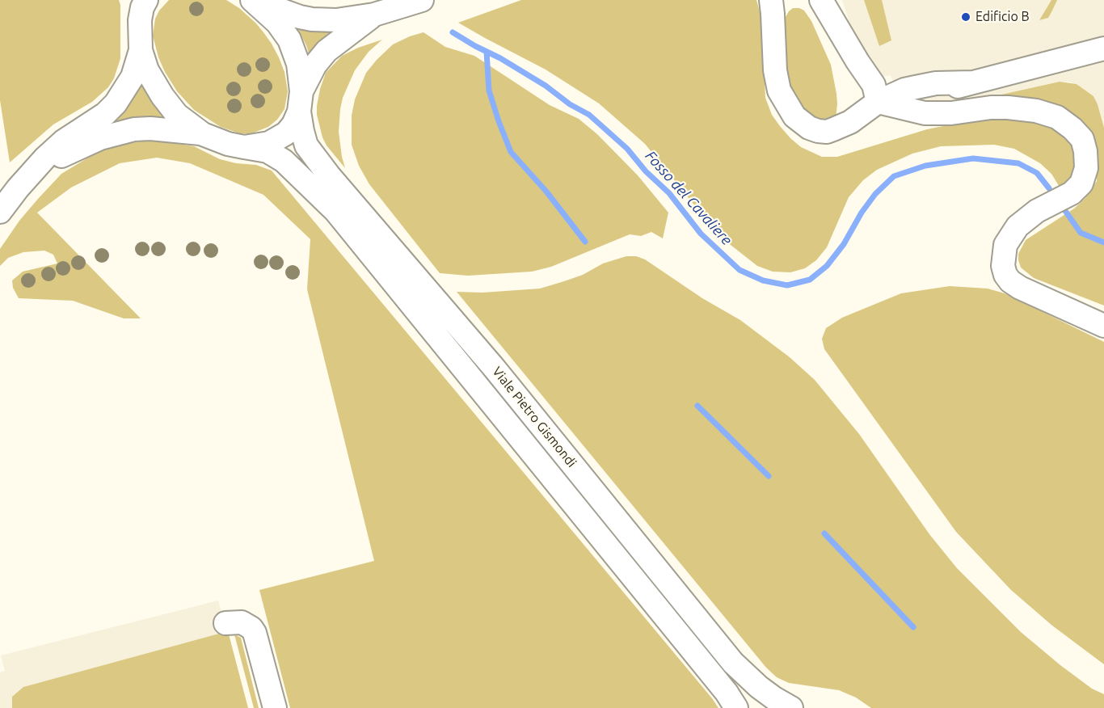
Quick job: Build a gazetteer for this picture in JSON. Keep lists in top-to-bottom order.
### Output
{
  "streets": {
    "street": ["Viale Pietro Gismondi"]
  },
  "water": ["Fosso del Cavaliere"],
  "places": ["Edificio B"]
}
